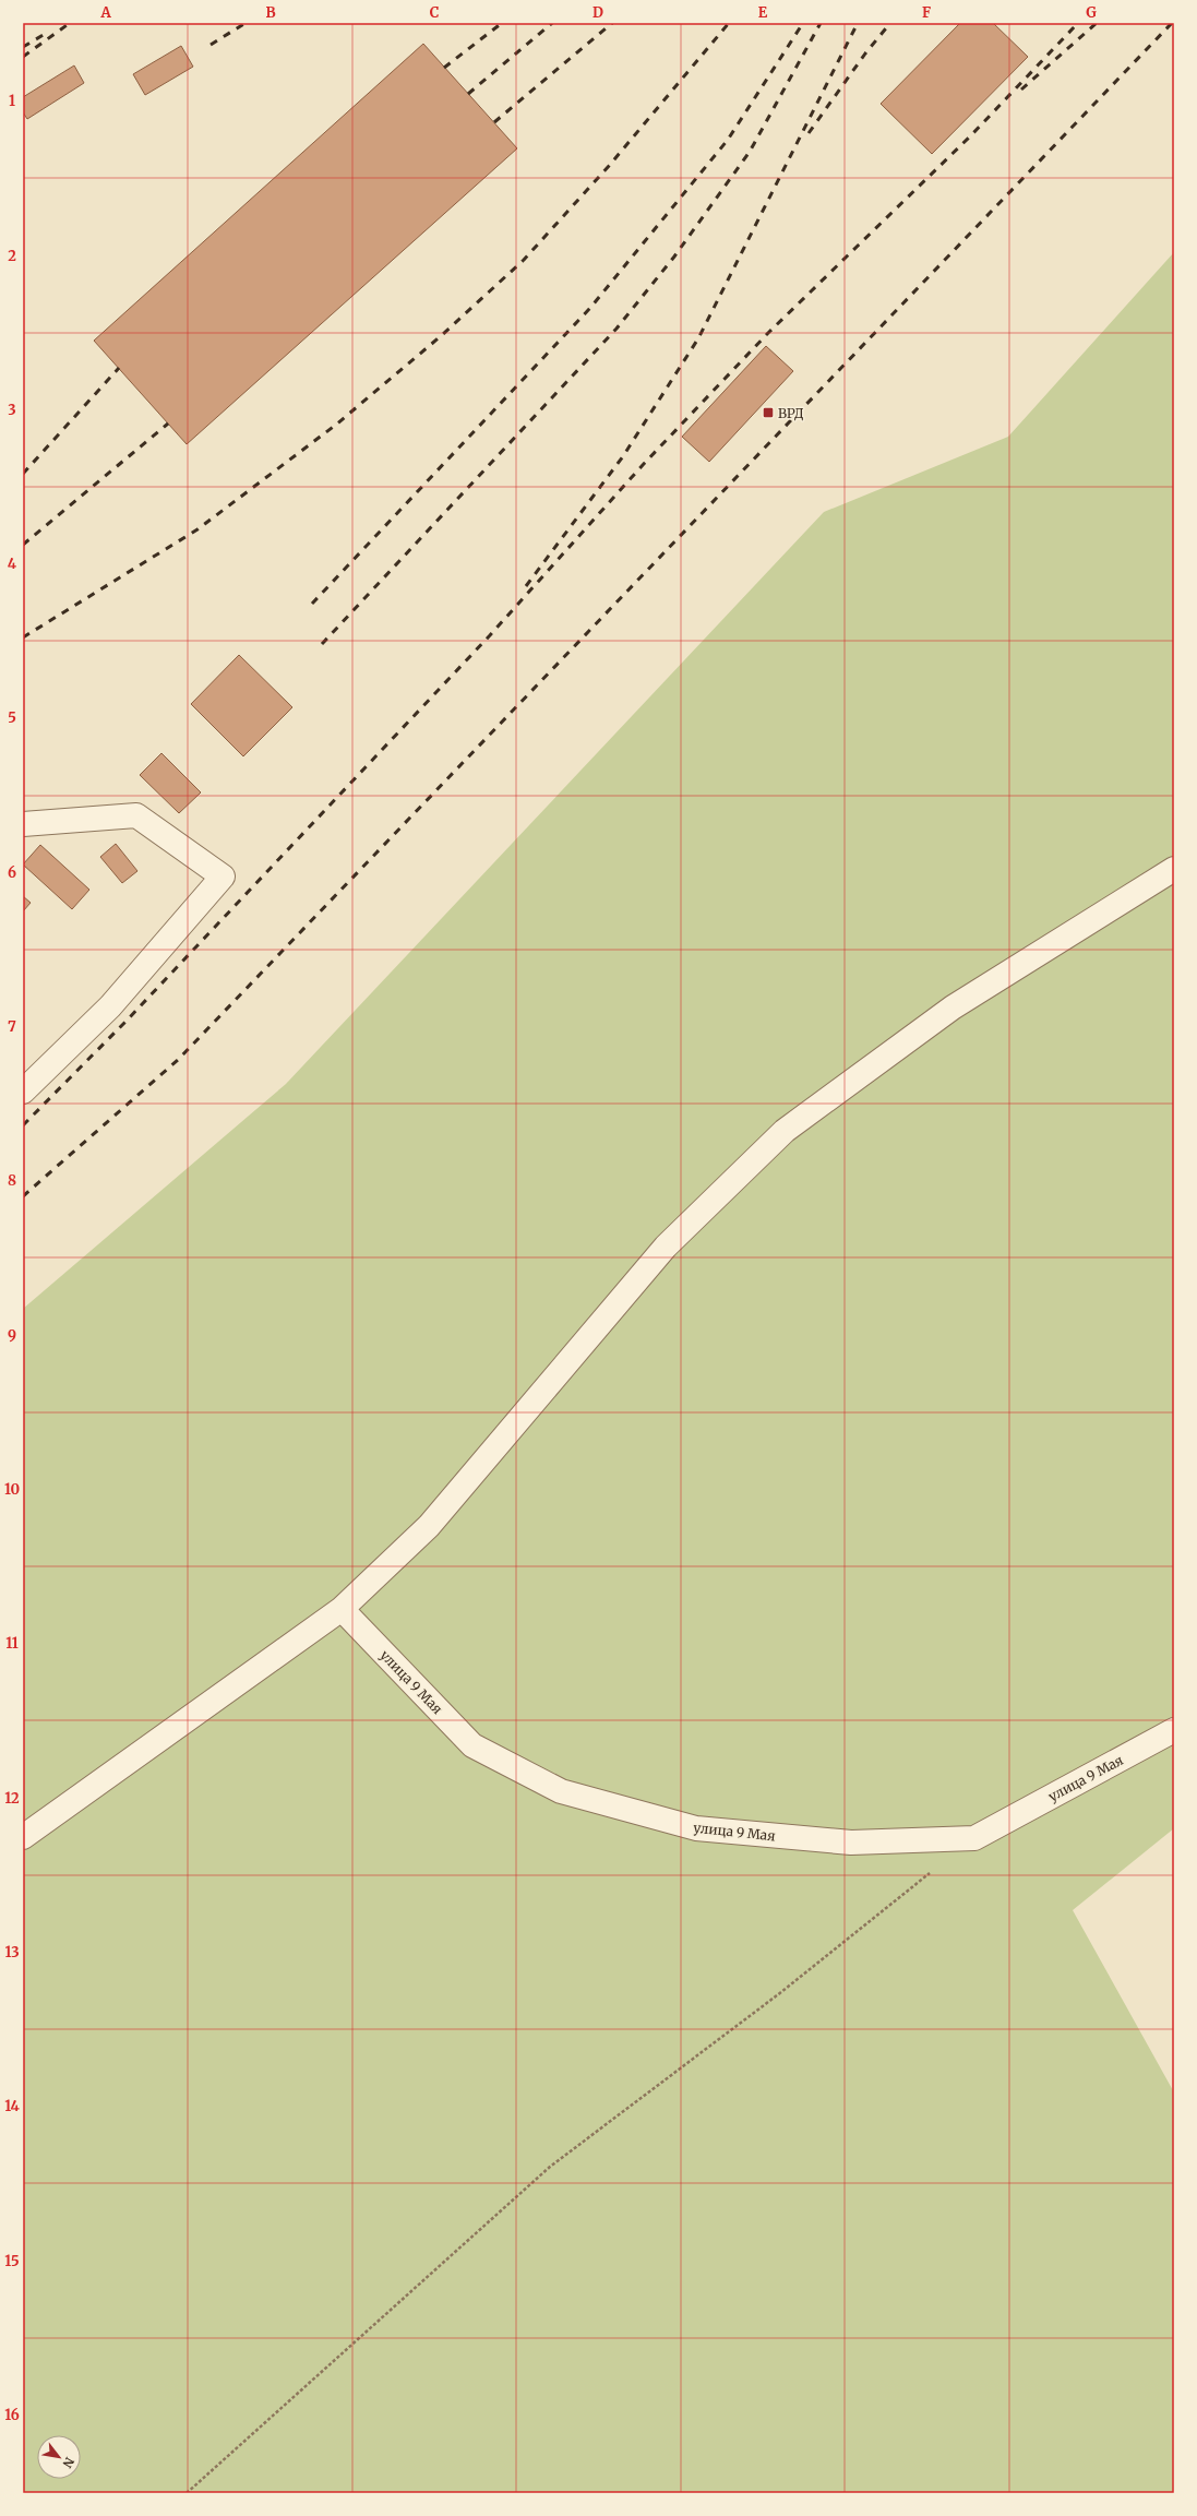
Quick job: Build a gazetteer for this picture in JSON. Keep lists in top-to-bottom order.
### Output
{
  "streets": {
    "street": ["улица 9 Мая"]
  },
  "places": {
    "transit": ["ВРД"]
  },
  "north": "bottom right",
  "grid": {
    "columns": [
      "A",
      "B",
      "C",
      "D",
      "E",
      "F",
      "G"
    ],
    "rows": [
      "1",
      "2",
      "3",
      "4",
      "5",
      "6",
      "7",
      "8",
      "9",
      "10",
      "11",
      "12",
      "13",
      "14",
      "15",
      "16"
    ]
  }
}
